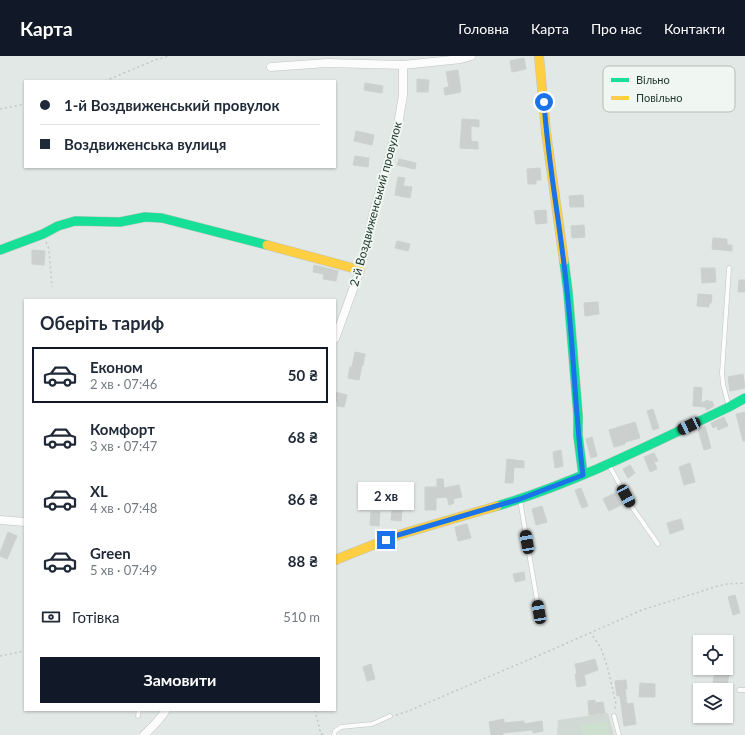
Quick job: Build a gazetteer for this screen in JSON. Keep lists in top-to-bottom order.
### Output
{
  "streets": {
    "street": ["2-й Воздвиженський провулок"]
  },
  "legend": ["Вільно", "Повільно"],
  "page": {
    "header": "Карта",
    "nav": [
      "Головна",
      "Карта",
      "Про нас",
      "Контакти"
    ],
    "banner": ["1-й Воздвиженський провулок", "Воздвиженська вулиця"],
    "heading": "Оберіть тариф",
    "list": [
      {
        "name": "Економ",
        "note": "2 хв · 07:46",
        "value": "50 ₴"
      },
      {
        "name": "Комфорт",
        "note": "3 хв · 07:47",
        "value": "68 ₴"
      },
      {
        "name": "XL",
        "note": "4 хв · 07:48",
        "value": "86 ₴"
      },
      {
        "name": "Green",
        "note": "5 хв · 07:49",
        "value": "88 ₴"
      }
    ],
    "bubble": "2 хв",
    "pay": ["Готівка", "510 m"],
    "buttons": "Замовити"
  }
}
